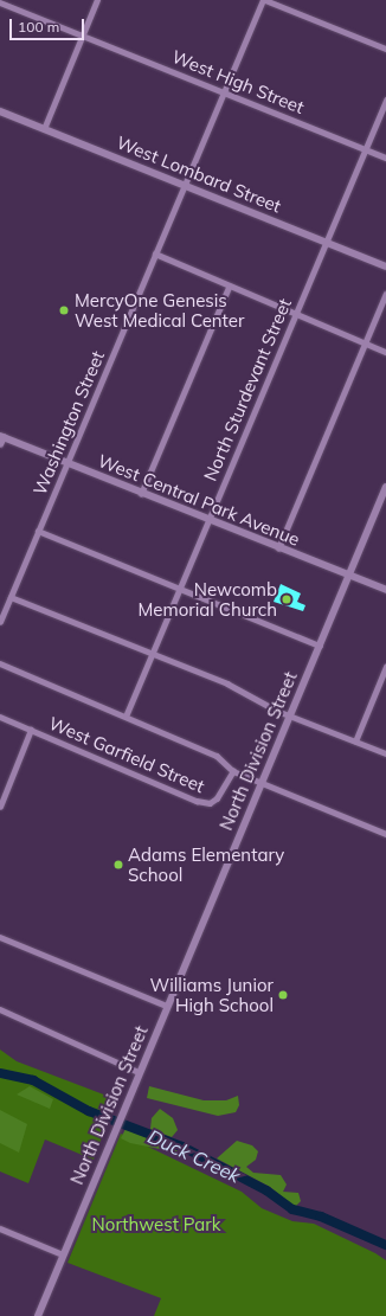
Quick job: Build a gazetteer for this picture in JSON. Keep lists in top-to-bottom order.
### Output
{
  "streets": {
    "main road": ["West Lombard Street", "West Central Park Avenue", "North Division Street"],
    "street": [
      "West High Street",
      "North Sturdevant Street",
      "Washington Street",
      "West Garfield Street"
    ]
  },
  "crossings": [
    ["West High Street", "North Sturdevant Street"],
    ["West High Street", "Washington Street"],
    ["West Lombard Street", "North Sturdevant Street"],
    ["West Lombard Street", "Washington Street"],
    ["North Sturdevant Street", "West Central Park Avenue"],
    ["Washington Street", "West Central Park Avenue"],
    ["West Central Park Avenue", "North Division Street"],
    ["North Division Street", "West Garfield Street"]
  ],
  "water": ["Duck Creek"],
  "parks": ["Northwest Park"],
  "places": [
    "MercyOne Genesis West Medical Center",
    "Newcomb Memorial Church",
    "Adams Elementary School",
    "Williams Junior High School"
  ],
  "scale_bar": "100 m"
}
